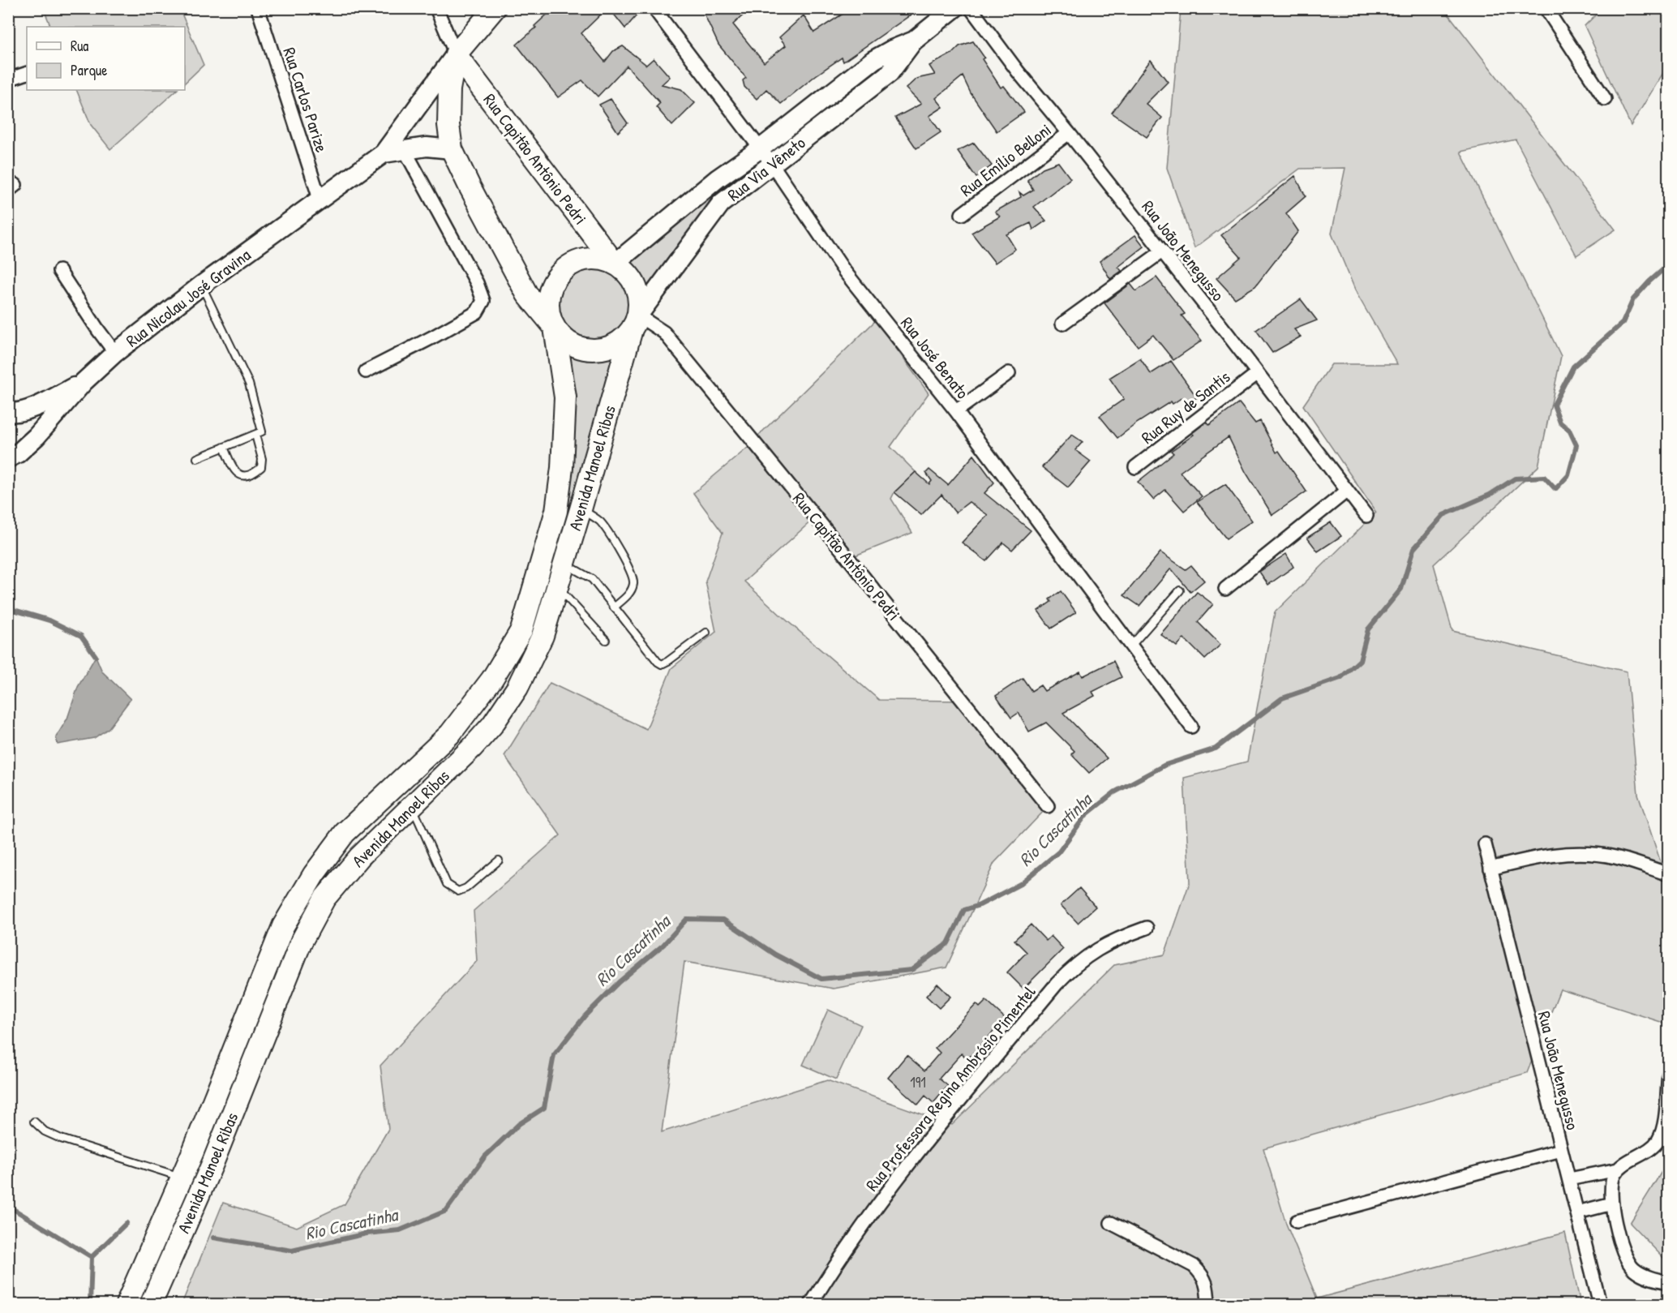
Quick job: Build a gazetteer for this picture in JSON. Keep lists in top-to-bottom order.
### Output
{
  "streets": {
    "main road": [
      "Rua Capitão Antônio Pedri",
      "Rua Via Vêneto",
      "Rua Nicolau José Gravina",
      "Avenida Manoel Ribas"
    ],
    "street": [
      "Rua Carlos Parize",
      "Rua Emílio Belloni",
      "Rua João Menegusso",
      "Rua José Benato",
      "Rua Ruy de Santis",
      "Rua Professora Regina Ambrósio Pimentel"
    ]
  },
  "crossings": [
    ["Rua Carlos Parize", "Rua Nicolau José Gravina"],
    ["Rua Capitão Antônio Pedri", "Rua Via Vêneto"],
    ["Rua Capitão Antônio Pedri", "Rua Nicolau José Gravina"],
    ["Rua Capitão Antônio Pedri", "Avenida Manoel Ribas"],
    ["Rua Emílio Belloni", "Rua João Menegusso"],
    ["Rua Via Vêneto", "Rua José Benato"],
    ["Rua Via Vêneto", "Avenida Manoel Ribas"],
    ["Rua João Menegusso", "Rua Ruy de Santis"],
    ["Rua Nicolau José Gravina", "Avenida Manoel Ribas"]
  ],
  "water": ["Rio Cascatinha"],
  "house_numbers": ["191"],
  "legend": ["Rua", "Parque"]
}
